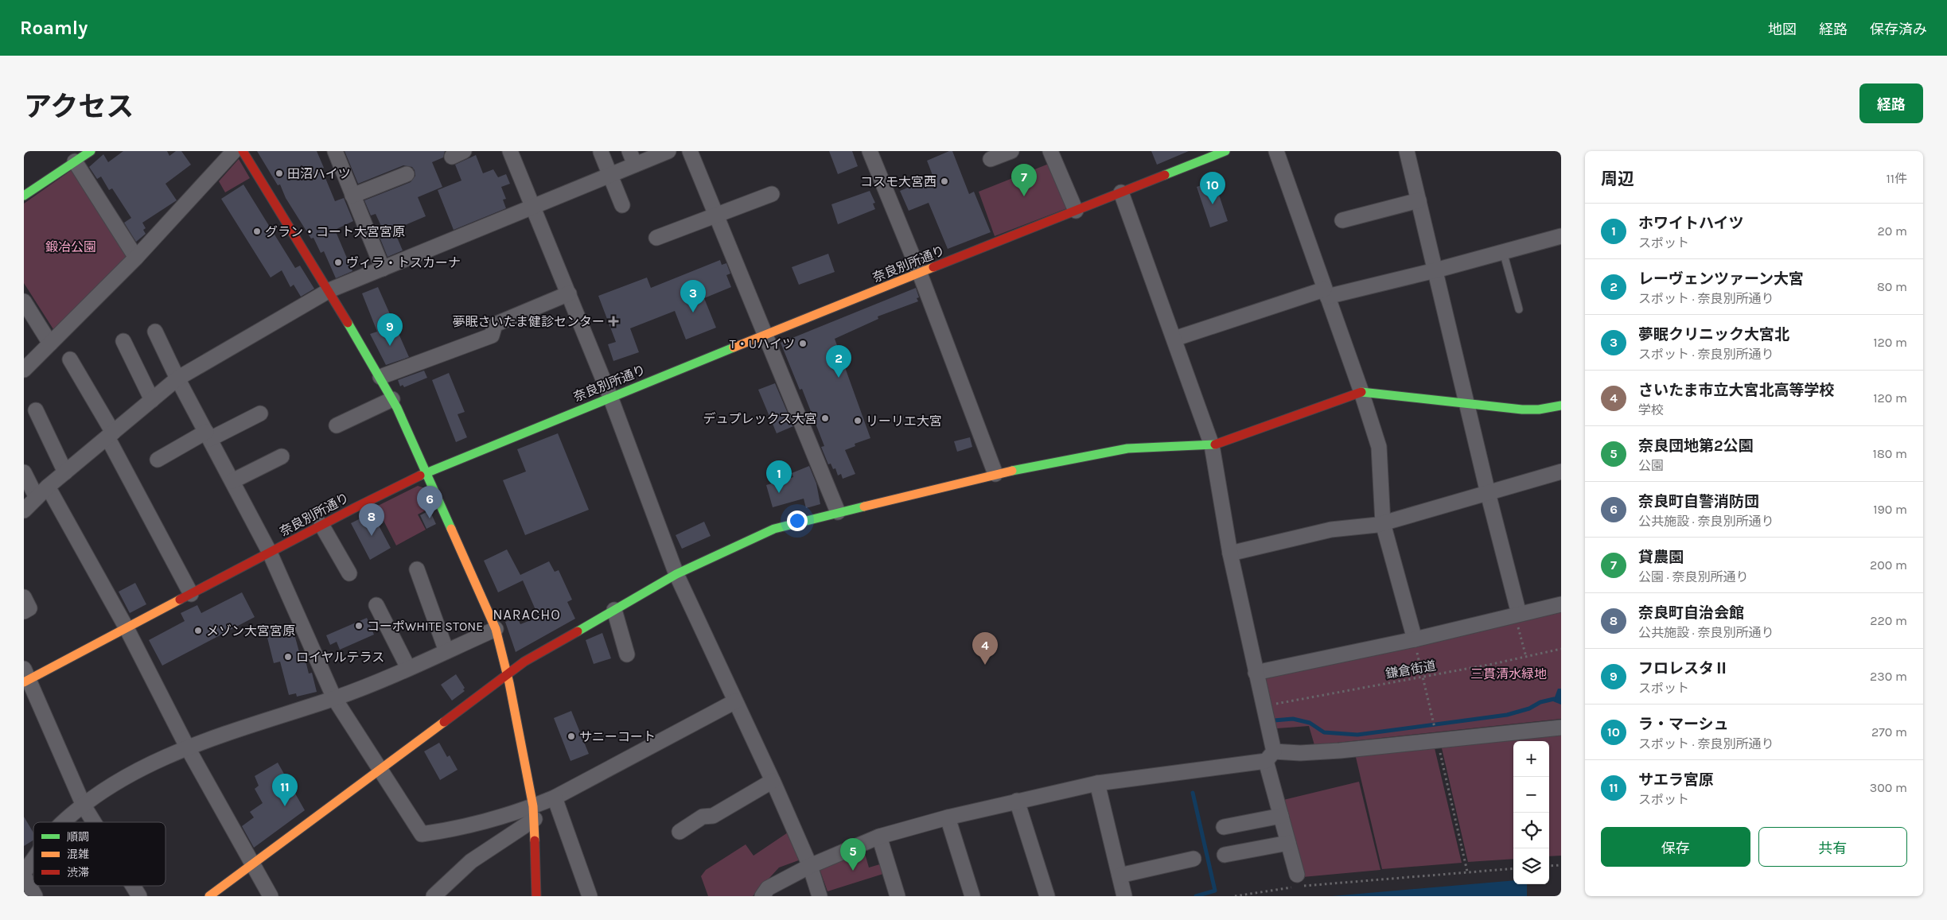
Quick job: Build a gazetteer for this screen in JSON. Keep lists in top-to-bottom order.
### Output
{
  "streets": {
    "street": ["奈良別所通り"],
    "path": ["鎌倉街道"]
  },
  "districts": ["NARACHO"],
  "parks": ["鍛冶公園", "三貫清水緑地"],
  "places": {
    "other": [
      "田沼ハイツ",
      "コスモ大宮西",
      "グラン・コート大宮宮原",
      "ヴィラ・トスカーナ",
      "T・Uハイツ",
      "デュプレックス大宮",
      "リーリエ大宮",
      "コーポWHITE STONE",
      "メゾン大宮宮原",
      "ロイヤルテラス",
      "サニーコート"
    ],
    "health": ["夢眠さいたま健診センター"]
  },
  "legend": ["順調", "混雑", "渋滞"],
  "page": {
    "header": "Roamly",
    "nav": ["地図", "経路", "保存済み"],
    "title": "アクセス",
    "buttons": [
      "経路",
      ["保存", "共有"]
    ],
    "heading": ["周辺", "11件"],
    "pins": [
      "7",
      "10",
      "3",
      "9",
      "2",
      "1",
      "6",
      "8",
      "4",
      "11",
      "5"
    ],
    "list": [
      {
        "mark": "1",
        "name": "ホワイトハイツ",
        "note": "スポット",
        "value": "20 m"
      },
      {
        "mark": "2",
        "name": "レーヴェンツァーン大宮",
        "note": "スポット · 奈良別所通り",
        "value": "80 m"
      },
      {
        "mark": "3",
        "name": "夢眠クリニック大宮北",
        "note": "スポット · 奈良別所通り",
        "value": "120 m"
      },
      {
        "mark": "4",
        "name": "さいたま市立大宮北高等学校",
        "note": "学校",
        "value": "120 m"
      },
      {
        "mark": "5",
        "name": "奈良団地第2公園",
        "note": "公園",
        "value": "180 m"
      },
      {
        "mark": "6",
        "name": "奈良町自警消防団",
        "note": "公共施設 · 奈良別所通り",
        "value": "190 m"
      },
      {
        "mark": "7",
        "name": "貸農園",
        "note": "公園 · 奈良別所通り",
        "value": "200 m"
      },
      {
        "mark": "8",
        "name": "奈良町自治会館",
        "note": "公共施設 · 奈良別所通り",
        "value": "220 m"
      },
      {
        "mark": "9",
        "name": "フロレスタⅡ",
        "note": "スポット",
        "value": "230 m"
      },
      {
        "mark": "10",
        "name": "ラ・マーシュ",
        "note": "スポット · 奈良別所通り",
        "value": "270 m"
      },
      {
        "mark": "11",
        "name": "サエラ宮原",
        "note": "スポット",
        "value": "300 m"
      }
    ],
    "map_buttons": ["+", "−"]
  }
}
